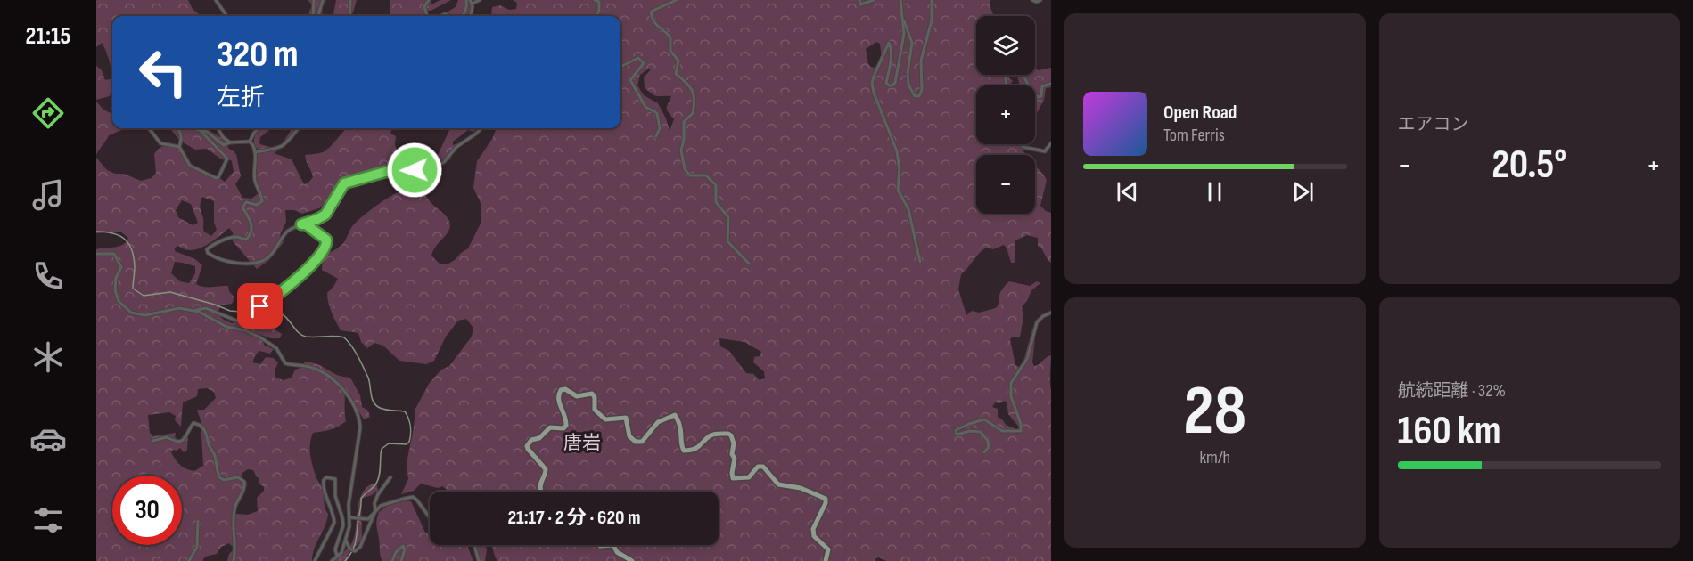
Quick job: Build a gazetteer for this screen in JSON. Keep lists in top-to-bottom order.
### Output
{
  "districts": ["唐岩"],
  "page": {
    "tabs": "21:15",
    "tile": [
      "エアコン",
      ["28", "km/h"],
      ["航続距離 · 32%", "160 km"]
    ],
    "map_buttons": ["+", "−"],
    "turn": ["320 m", "左折"],
    "song": ["Open Road", "Tom Ferris"],
    "heat": ["−", "20.5°", "+"],
    "limit": "30",
    "trip": "21:17 · 2 分 · 620 m"
  }
}
